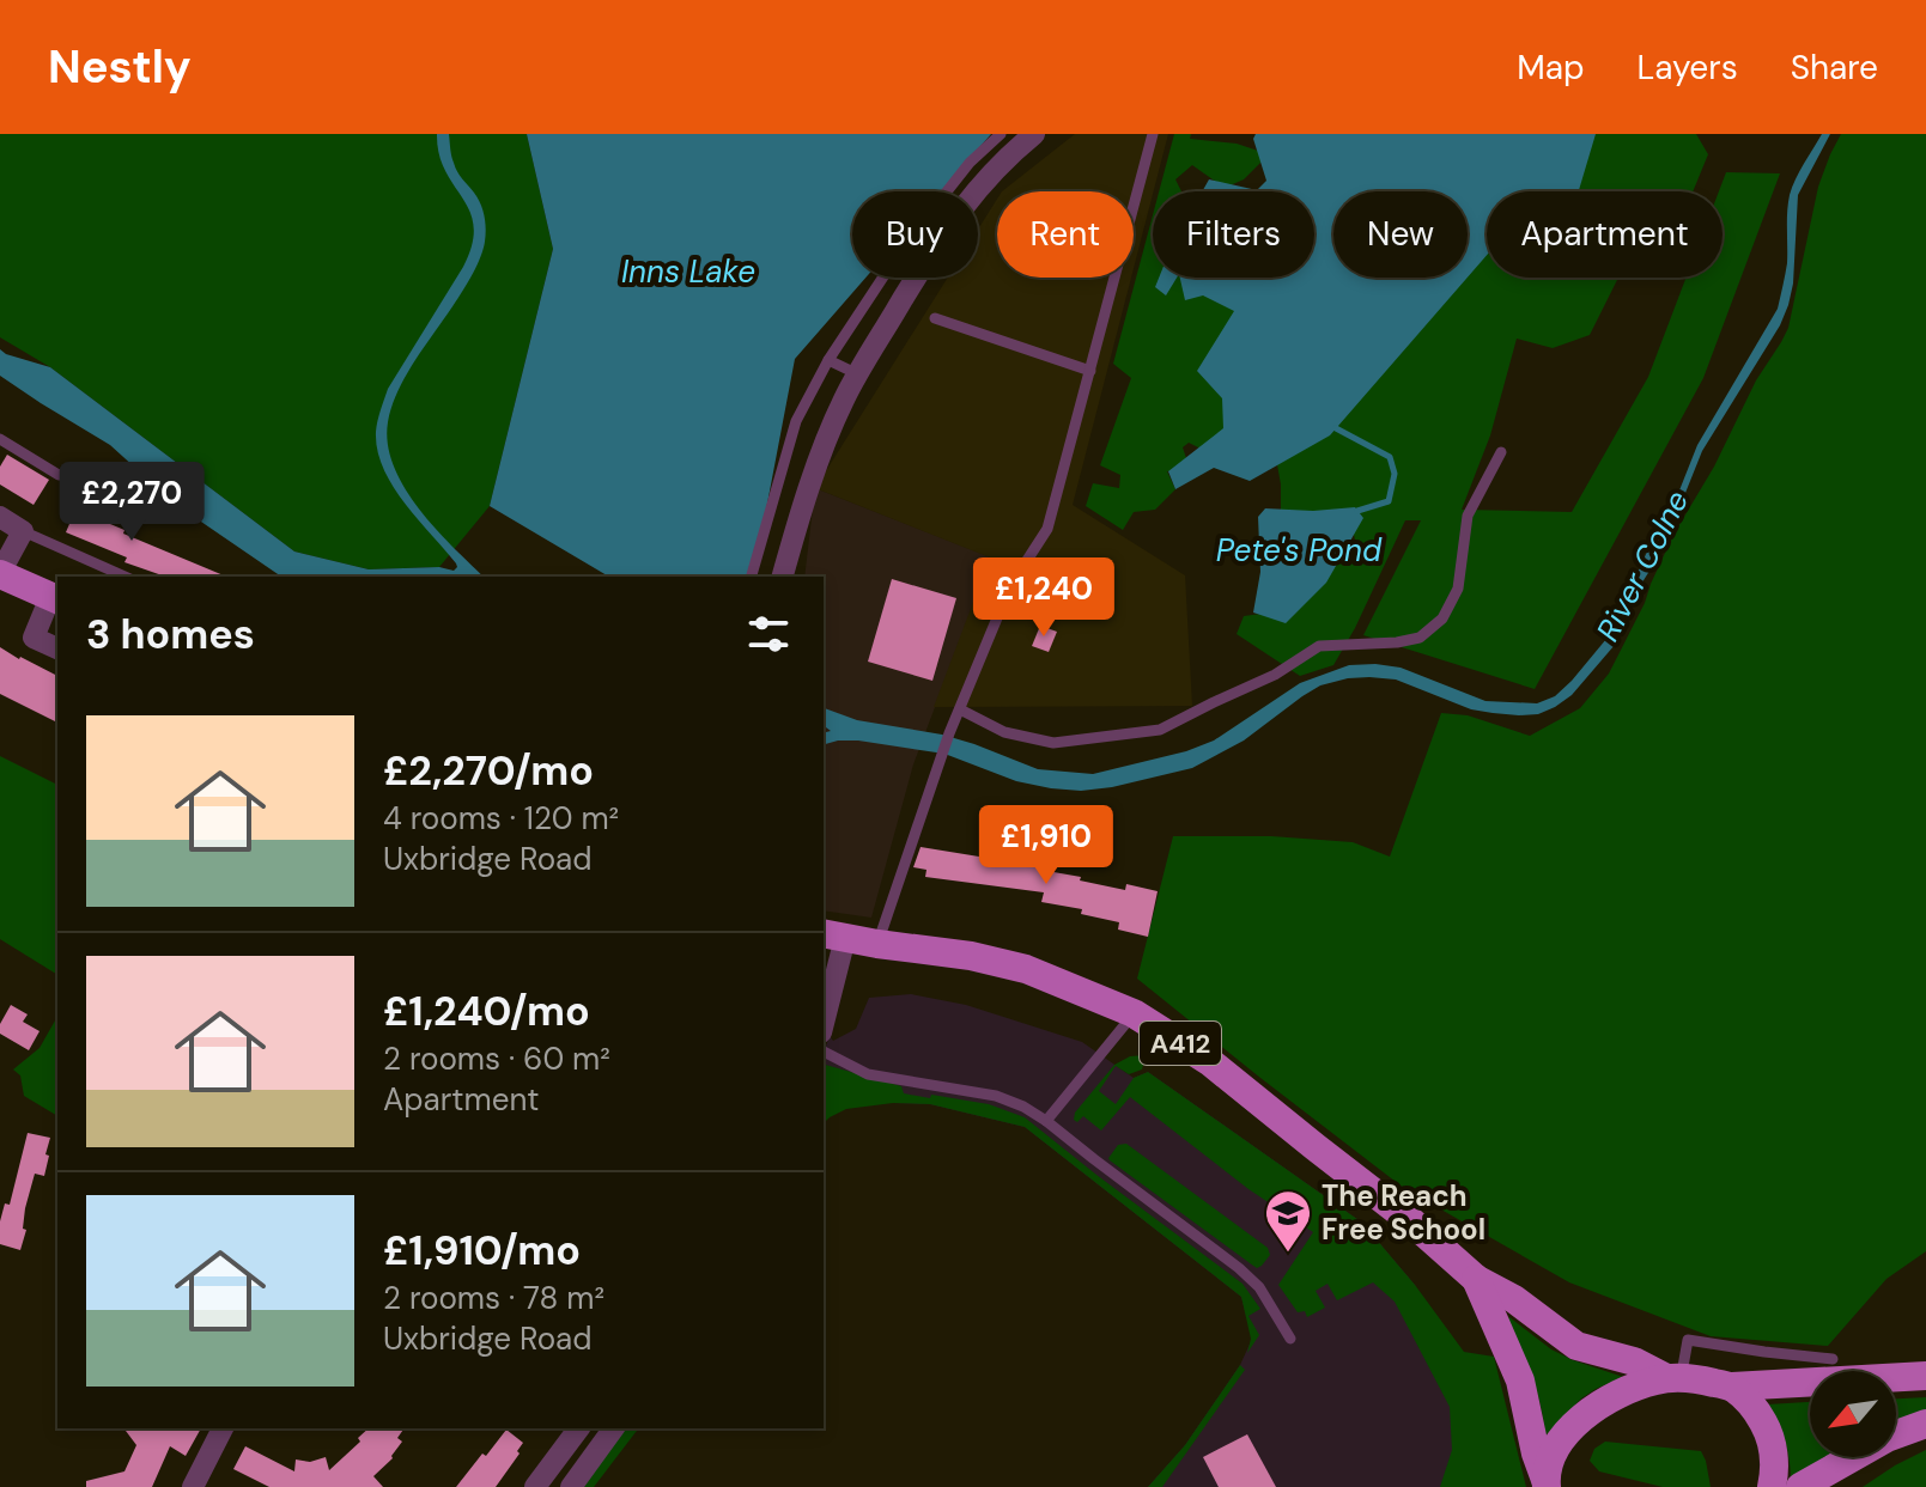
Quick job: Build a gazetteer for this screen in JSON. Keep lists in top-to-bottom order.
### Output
{
  "streets": {
    "main road": ["A412"]
  },
  "water": ["Inns Lake", "Pete's Pond", "River Colne"],
  "places": {
    "school or university": ["The Reach Free School"]
  },
  "north": "bottom left",
  "page": {
    "header": "Nestly",
    "nav": ["Map", "Layers", "Share"],
    "chip": [
      "Buy",
      "Rent",
      "Filters",
      "New",
      "Apartment"
    ],
    "price": ["£2,270", "£1,240", "£1,910"],
    "heading": "3 homes",
    "list": [
      {
        "name": "£2,270/mo",
        "note": "4 rooms · 120 m² · Uxbridge Road"
      },
      {
        "name": "£1,240/mo",
        "note": "2 rooms · 60 m² · Apartment"
      },
      {
        "name": "£1,910/mo",
        "note": "2 rooms · 78 m² · Uxbridge Road"
      }
    ]
  }
}
